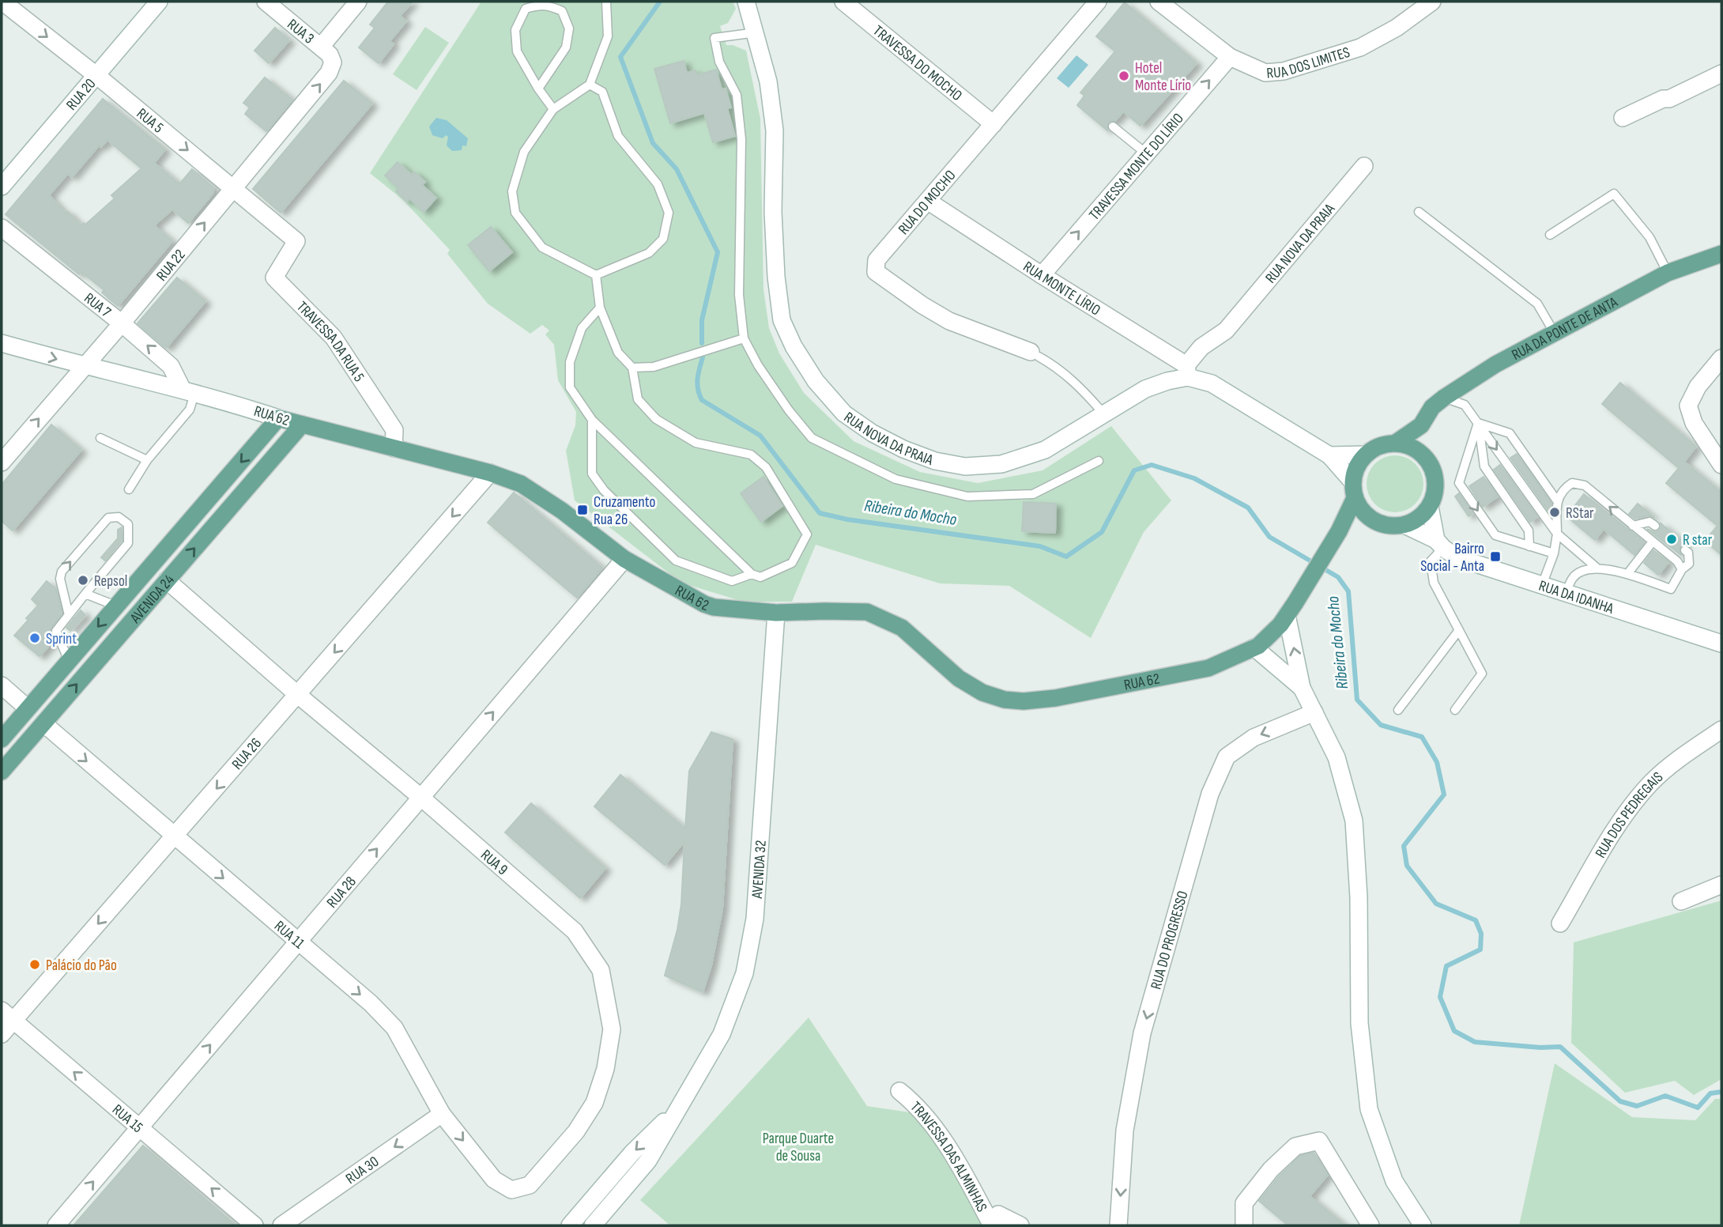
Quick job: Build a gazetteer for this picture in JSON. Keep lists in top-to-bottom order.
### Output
{
  "streets": {
    "main road": ["RUA DA PONTE DE ANTA", "RUA 62", "AVENIDA 24"],
    "street": [
      "RUA 3",
      "RUA DOS LIMITES",
      "TRAVESSA DO MOCHO",
      "RUA 20",
      "RUA 5",
      "TRAVESSA MONTE DO LÍRIO",
      "RUA DO MOCHO",
      "RUA NOVA DA PRAIA",
      "RUA 22",
      "RUA MONTE LÍRIO",
      "RUA 7",
      "TRAVESSA DA RUA 5",
      "RUA DA IDANHA",
      "RUA 26",
      "RUA DOS PEDREGAIS",
      "RUA 9",
      "AVENIDA 32",
      "RUA 28",
      "RUA 11",
      "RUA DO PROGRESSO",
      "RUA 15",
      "TRAVESSA DAS ALMINHAS",
      "RUA 30"
    ]
  },
  "crossings": [
    ["RUA 3", "RUA 22"],
    ["RUA DOS LIMITES", "TRAVESSA MONTE DO LÍRIO"],
    ["TRAVESSA DO MOCHO", "RUA DO MOCHO"],
    ["RUA 20", "RUA 5"],
    ["RUA 5", "RUA 22"],
    ["RUA 5", "TRAVESSA DA RUA 5"],
    ["TRAVESSA MONTE DO LÍRIO", "RUA MONTE LÍRIO"],
    ["RUA DO MOCHO", "RUA MONTE LÍRIO"],
    ["RUA NOVA DA PRAIA", "RUA MONTE LÍRIO"],
    ["RUA NOVA DA PRAIA", "RUA DA PONTE DE ANTA"],
    ["RUA NOVA DA PRAIA", "RUA 62"],
    ["RUA NOVA DA PRAIA", "RUA DA IDANHA"],
    ["RUA 22", "RUA 7"],
    ["RUA 22", "RUA 62"],
    ["RUA 7", "RUA 62"],
    ["RUA DA PONTE DE ANTA", "RUA 62"],
    ["RUA DA PONTE DE ANTA", "RUA DA IDANHA"],
    ["TRAVESSA DA RUA 5", "RUA 62"],
    ["RUA 62", "RUA DA IDANHA"],
    ["RUA 62", "AVENIDA 24"],
    ["RUA 62", "RUA 26"],
    ["RUA 62", "AVENIDA 32"],
    ["RUA 62", "RUA 28"],
    ["AVENIDA 24", "RUA 9"],
    ["AVENIDA 24", "RUA 11"],
    ["RUA 26", "RUA 9"],
    ["RUA 26", "RUA 11"],
    ["RUA 26", "RUA 15"],
    ["RUA 9", "RUA 28"],
    ["RUA 9", "RUA 11"],
    ["RUA 28", "RUA 11"],
    ["RUA 28", "RUA 15"],
    ["RUA 11", "RUA 30"]
  ],
  "one_way": [
    "RUA 5",
    "TRAVESSA MONTE DO LÍRIO",
    "RUA 22",
    "RUA 7",
    "RUA 26",
    "RUA 28",
    "RUA 11",
    "RUA DO PROGRESSO",
    "RUA 15",
    "RUA 30"
  ],
  "water": ["Ribeira do Mocho"],
  "parks": ["Parque Duarte de Sousa"],
  "places": {
    "other": [
      "Hotel Monte Lírio",
      "RStar",
      "R star",
      "Repsol",
      "Sprint",
      "Palácio do Pão"
    ],
    "transit": ["Cruzamento Rua 26", "Bairro Social - Anta"]
  }
}
